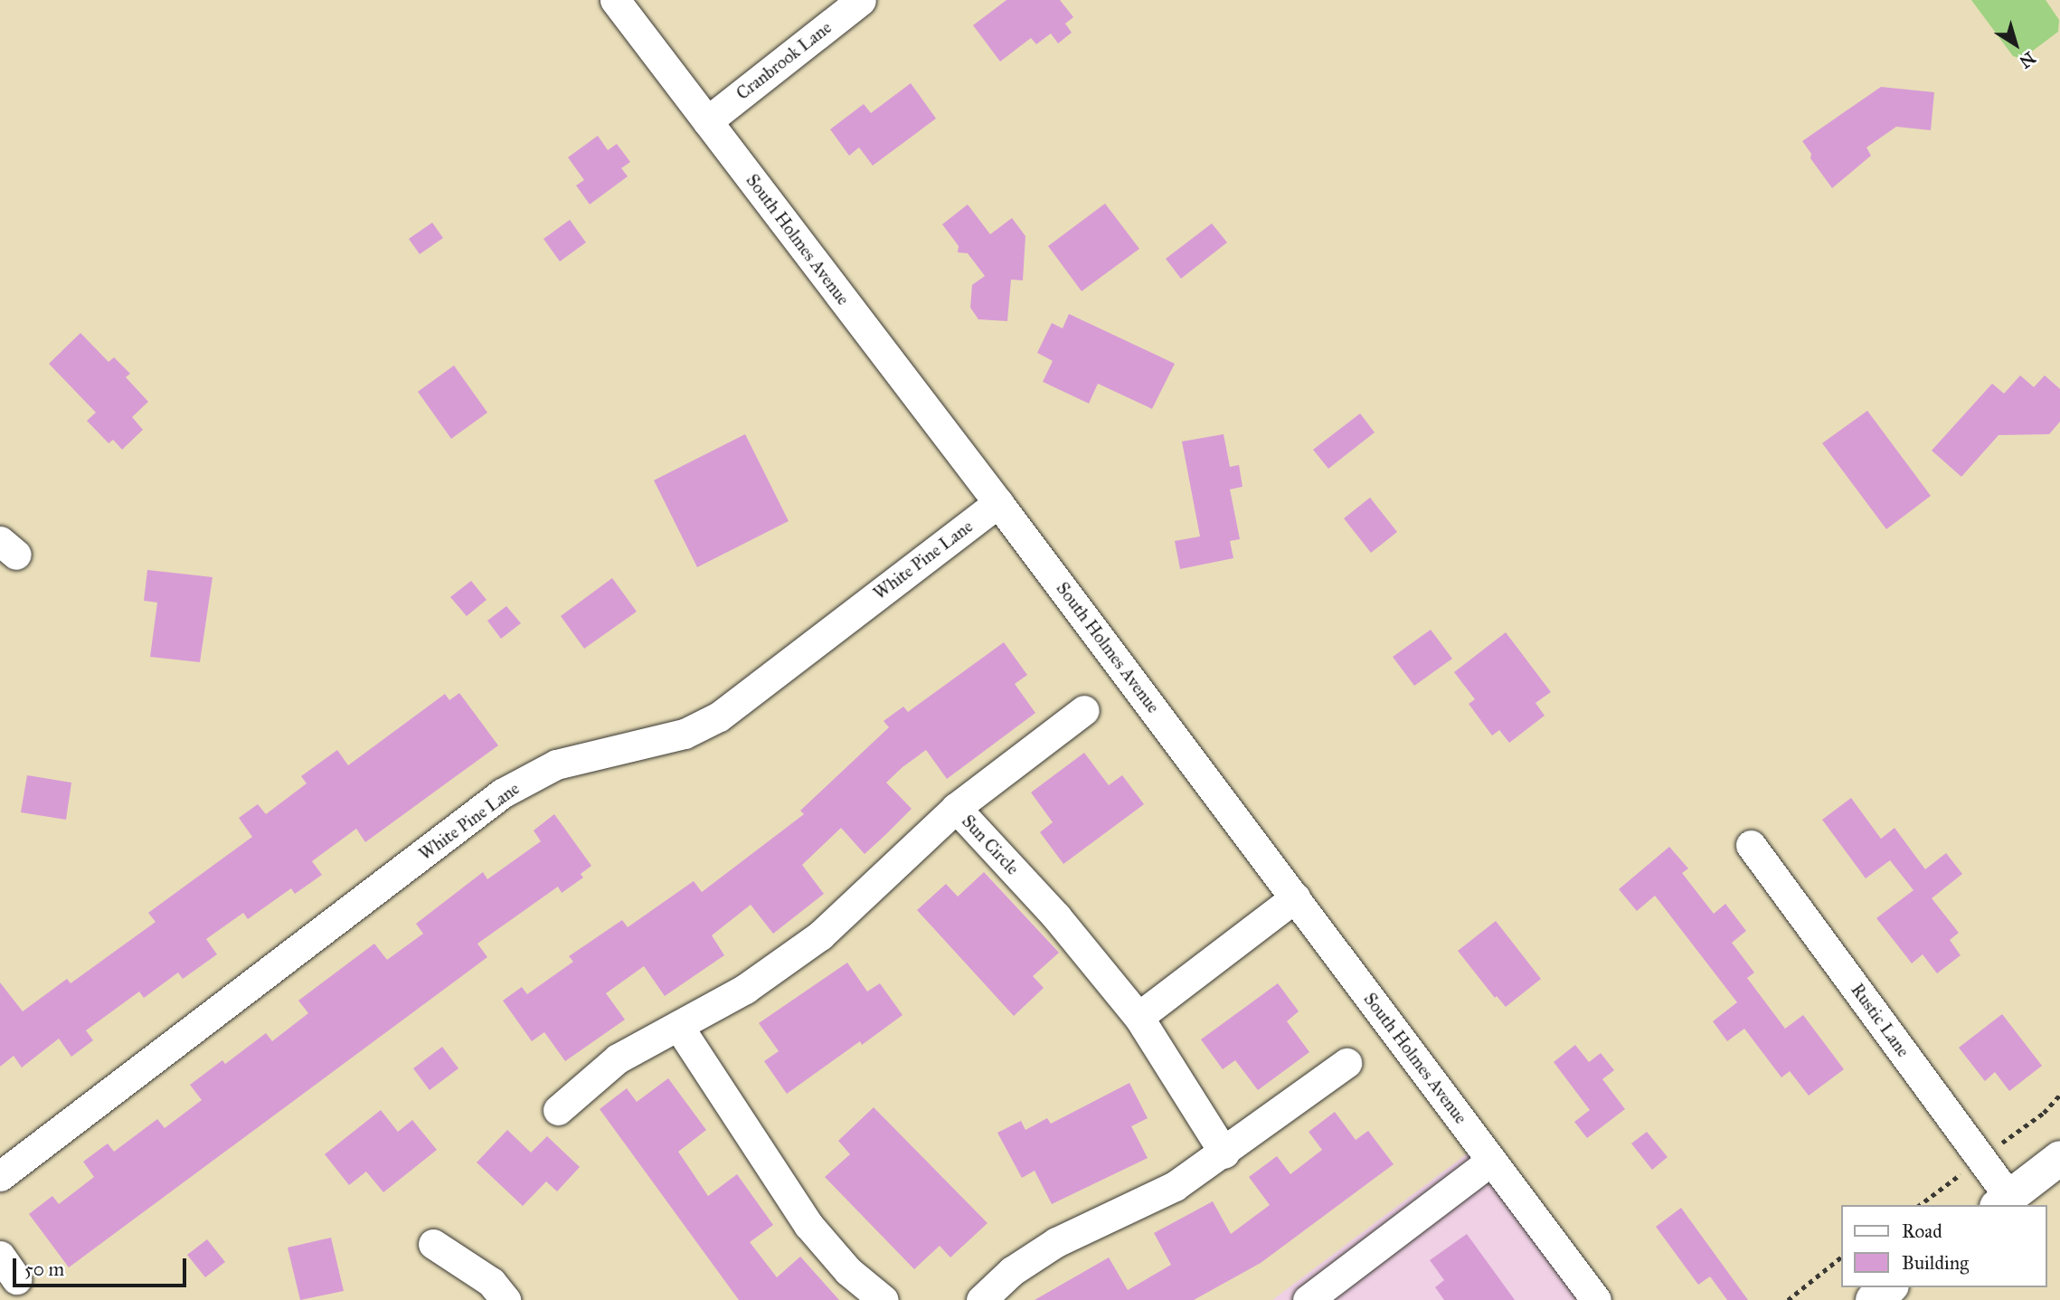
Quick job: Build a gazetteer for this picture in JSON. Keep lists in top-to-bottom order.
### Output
{
  "streets": {
    "street": [
      "Cranbrook Lane",
      "South Holmes Avenue",
      "White Pine Lane",
      "Sun Circle",
      "Rustic Lane"
    ]
  },
  "crossings": [
    ["Cranbrook Lane", "South Holmes Avenue"],
    ["South Holmes Avenue", "White Pine Lane"]
  ],
  "legend": ["Road", "Building"],
  "scale_bar": "50 m",
  "north": "bottom right"
}
